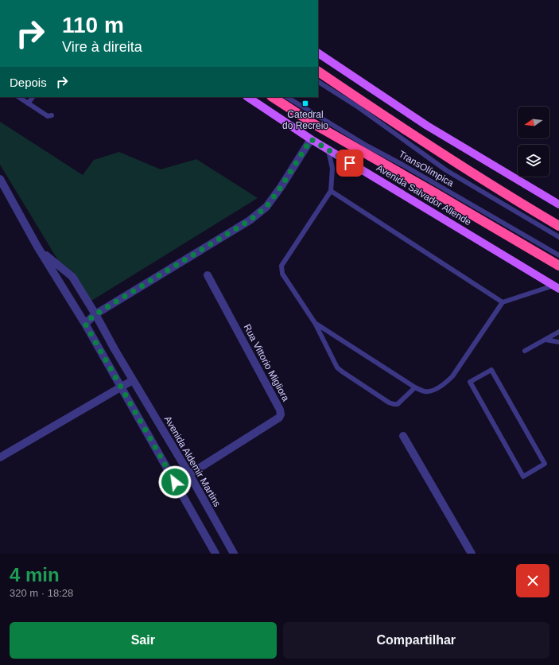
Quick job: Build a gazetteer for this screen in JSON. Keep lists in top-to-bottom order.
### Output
{
  "streets": {
    "highway": ["Avenida Salvador Allende"],
    "street": ["Rua Vittorio Migliora", "Avenida Aldemir Martins"],
    "lane": ["TransOlímpica"]
  },
  "crossings": [
    ["Rua Vittorio Migliora", "Avenida Aldemir Martins"]
  ],
  "places": {
    "transit": ["Catedral do Recreio"]
  },
  "north": "left",
  "page": {
    "turn": ["110 m", "Vire à direita"],
    "then": "Depois",
    "heading": ["4 min", "320 m · 18:28"],
    "buttons": ["Sair", "Compartilhar"]
  }
}
